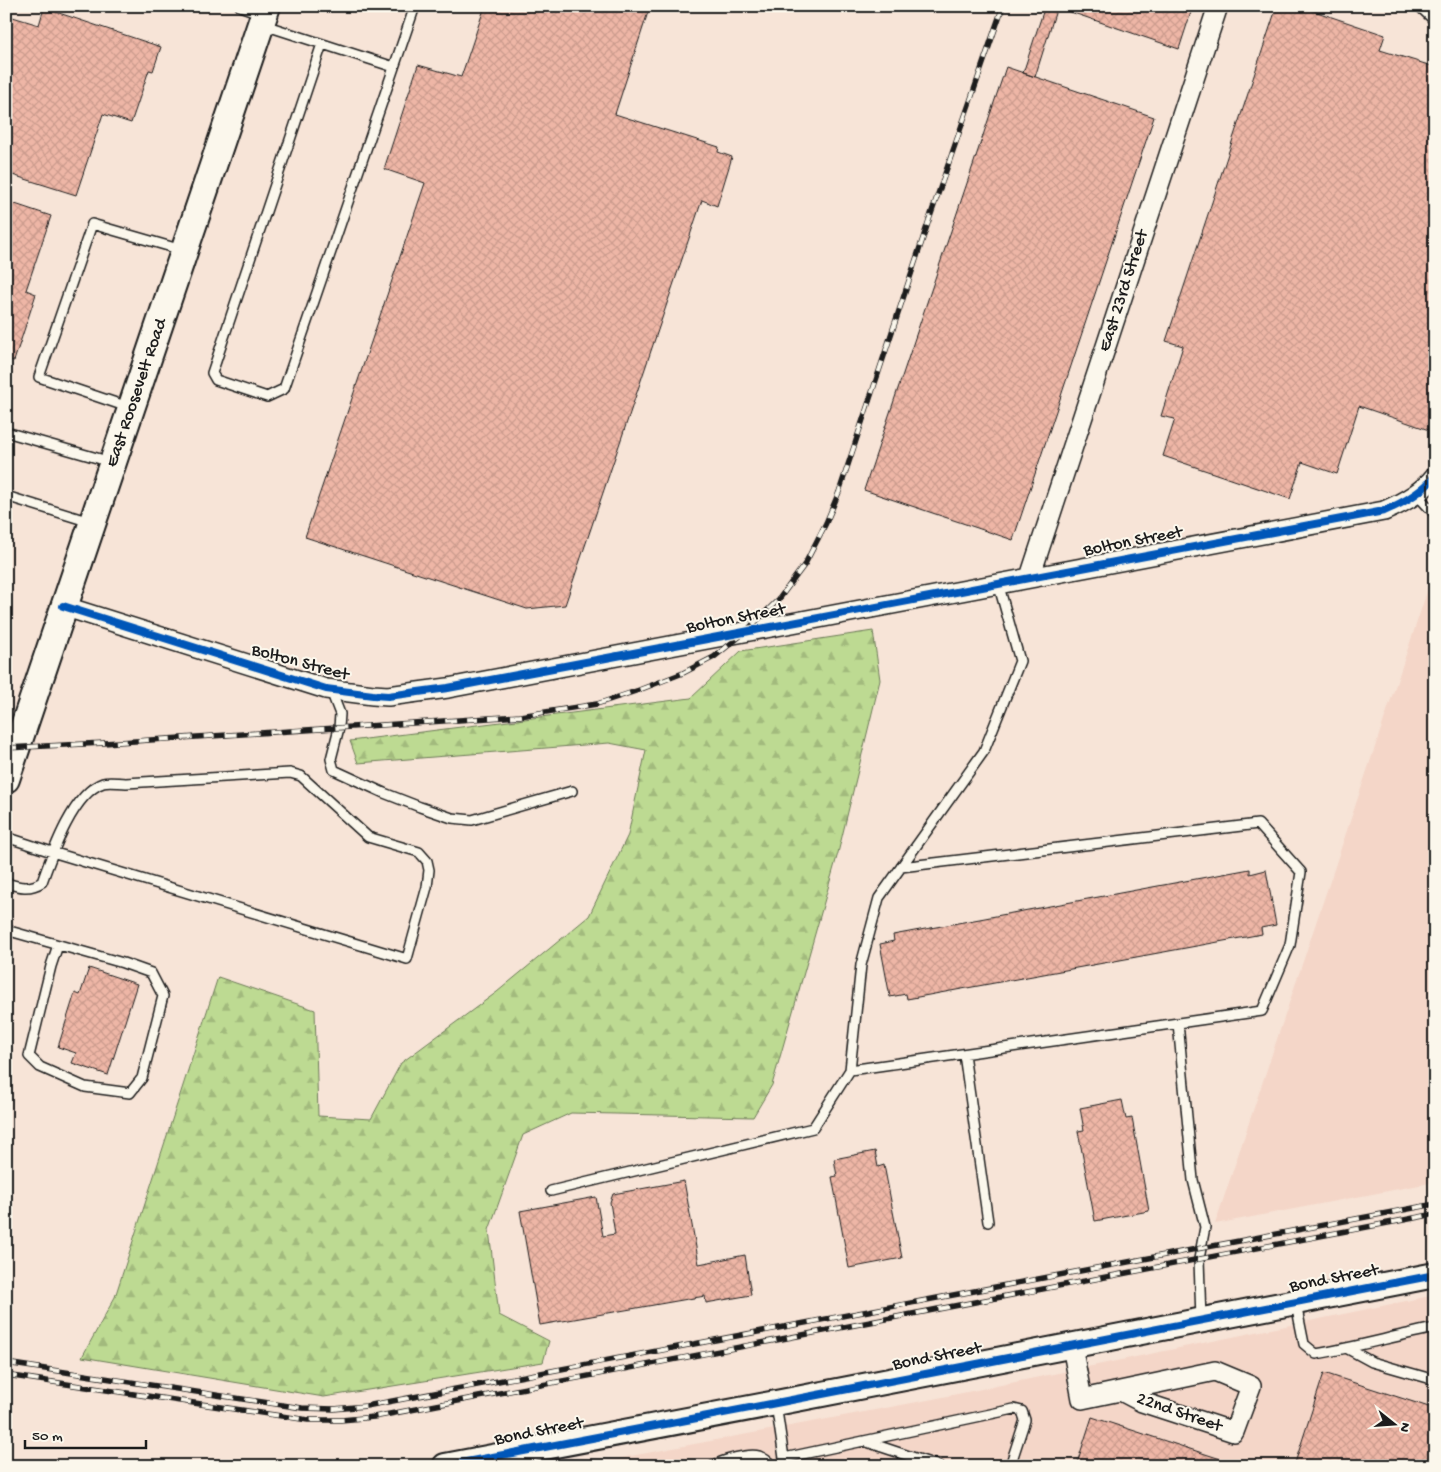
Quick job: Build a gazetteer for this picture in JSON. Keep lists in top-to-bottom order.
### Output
{
  "streets": {
    "main road": ["East Roosevelt Road"],
    "street": [
      "East 23rd Street",
      "Bolton Street",
      "Bond Street",
      "22nd Street"
    ]
  },
  "crossings": [
    ["East 23rd Street", "Bolton Street"],
    ["East Roosevelt Road", "Bolton Street"],
    ["Bond Street", "22nd Street"]
  ],
  "scale_bar": "50 m",
  "north": "right"
}
